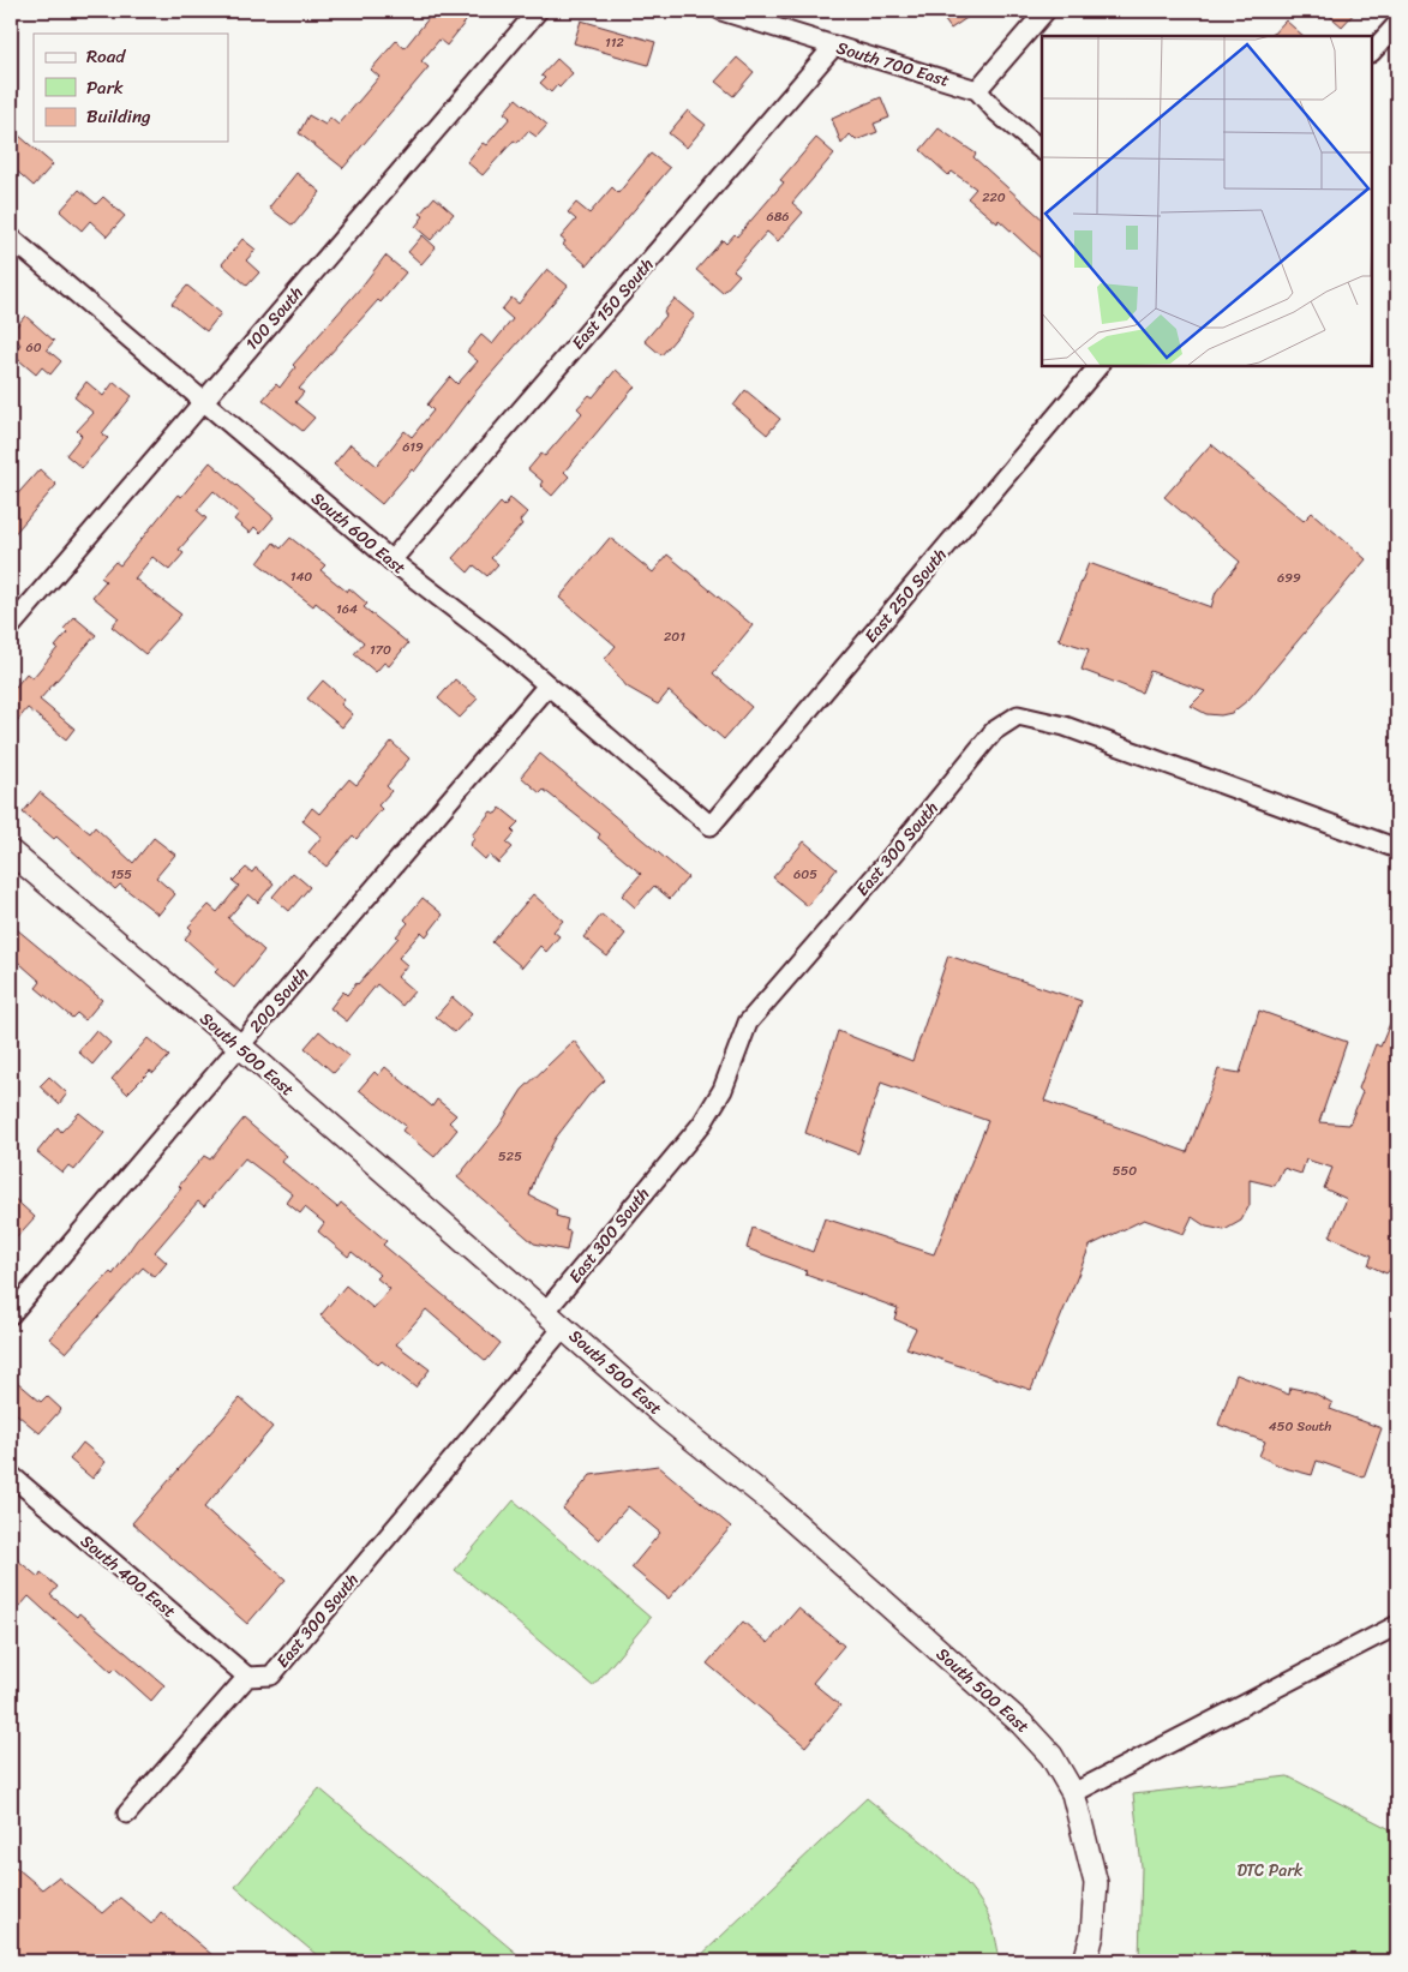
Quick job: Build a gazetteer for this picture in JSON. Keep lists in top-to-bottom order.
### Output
{
  "streets": {
    "street": [
      "South 700 East",
      "East 150 South",
      "100 South",
      "South 600 East",
      "East 250 South",
      "East 300 South",
      "200 South",
      "South 500 East",
      "South 400 East"
    ]
  },
  "crossings": [
    ["South 700 East", "East 150 South"],
    ["East 150 South", "South 600 East"],
    ["100 South", "South 600 East"],
    ["South 600 East", "East 250 South"],
    ["South 600 East", "200 South"],
    ["East 300 South", "South 500 East"],
    ["East 300 South", "South 400 East"],
    ["200 South", "South 500 East"]
  ],
  "parks": ["DTC Park"],
  "house_numbers": [
    "112",
    "220",
    "686",
    "60",
    "619",
    "140",
    "699",
    "164",
    "201",
    "170",
    "155",
    "605",
    "525",
    "550",
    "450 South"
  ],
  "legend": ["Road", "Park", "Building"]
}
